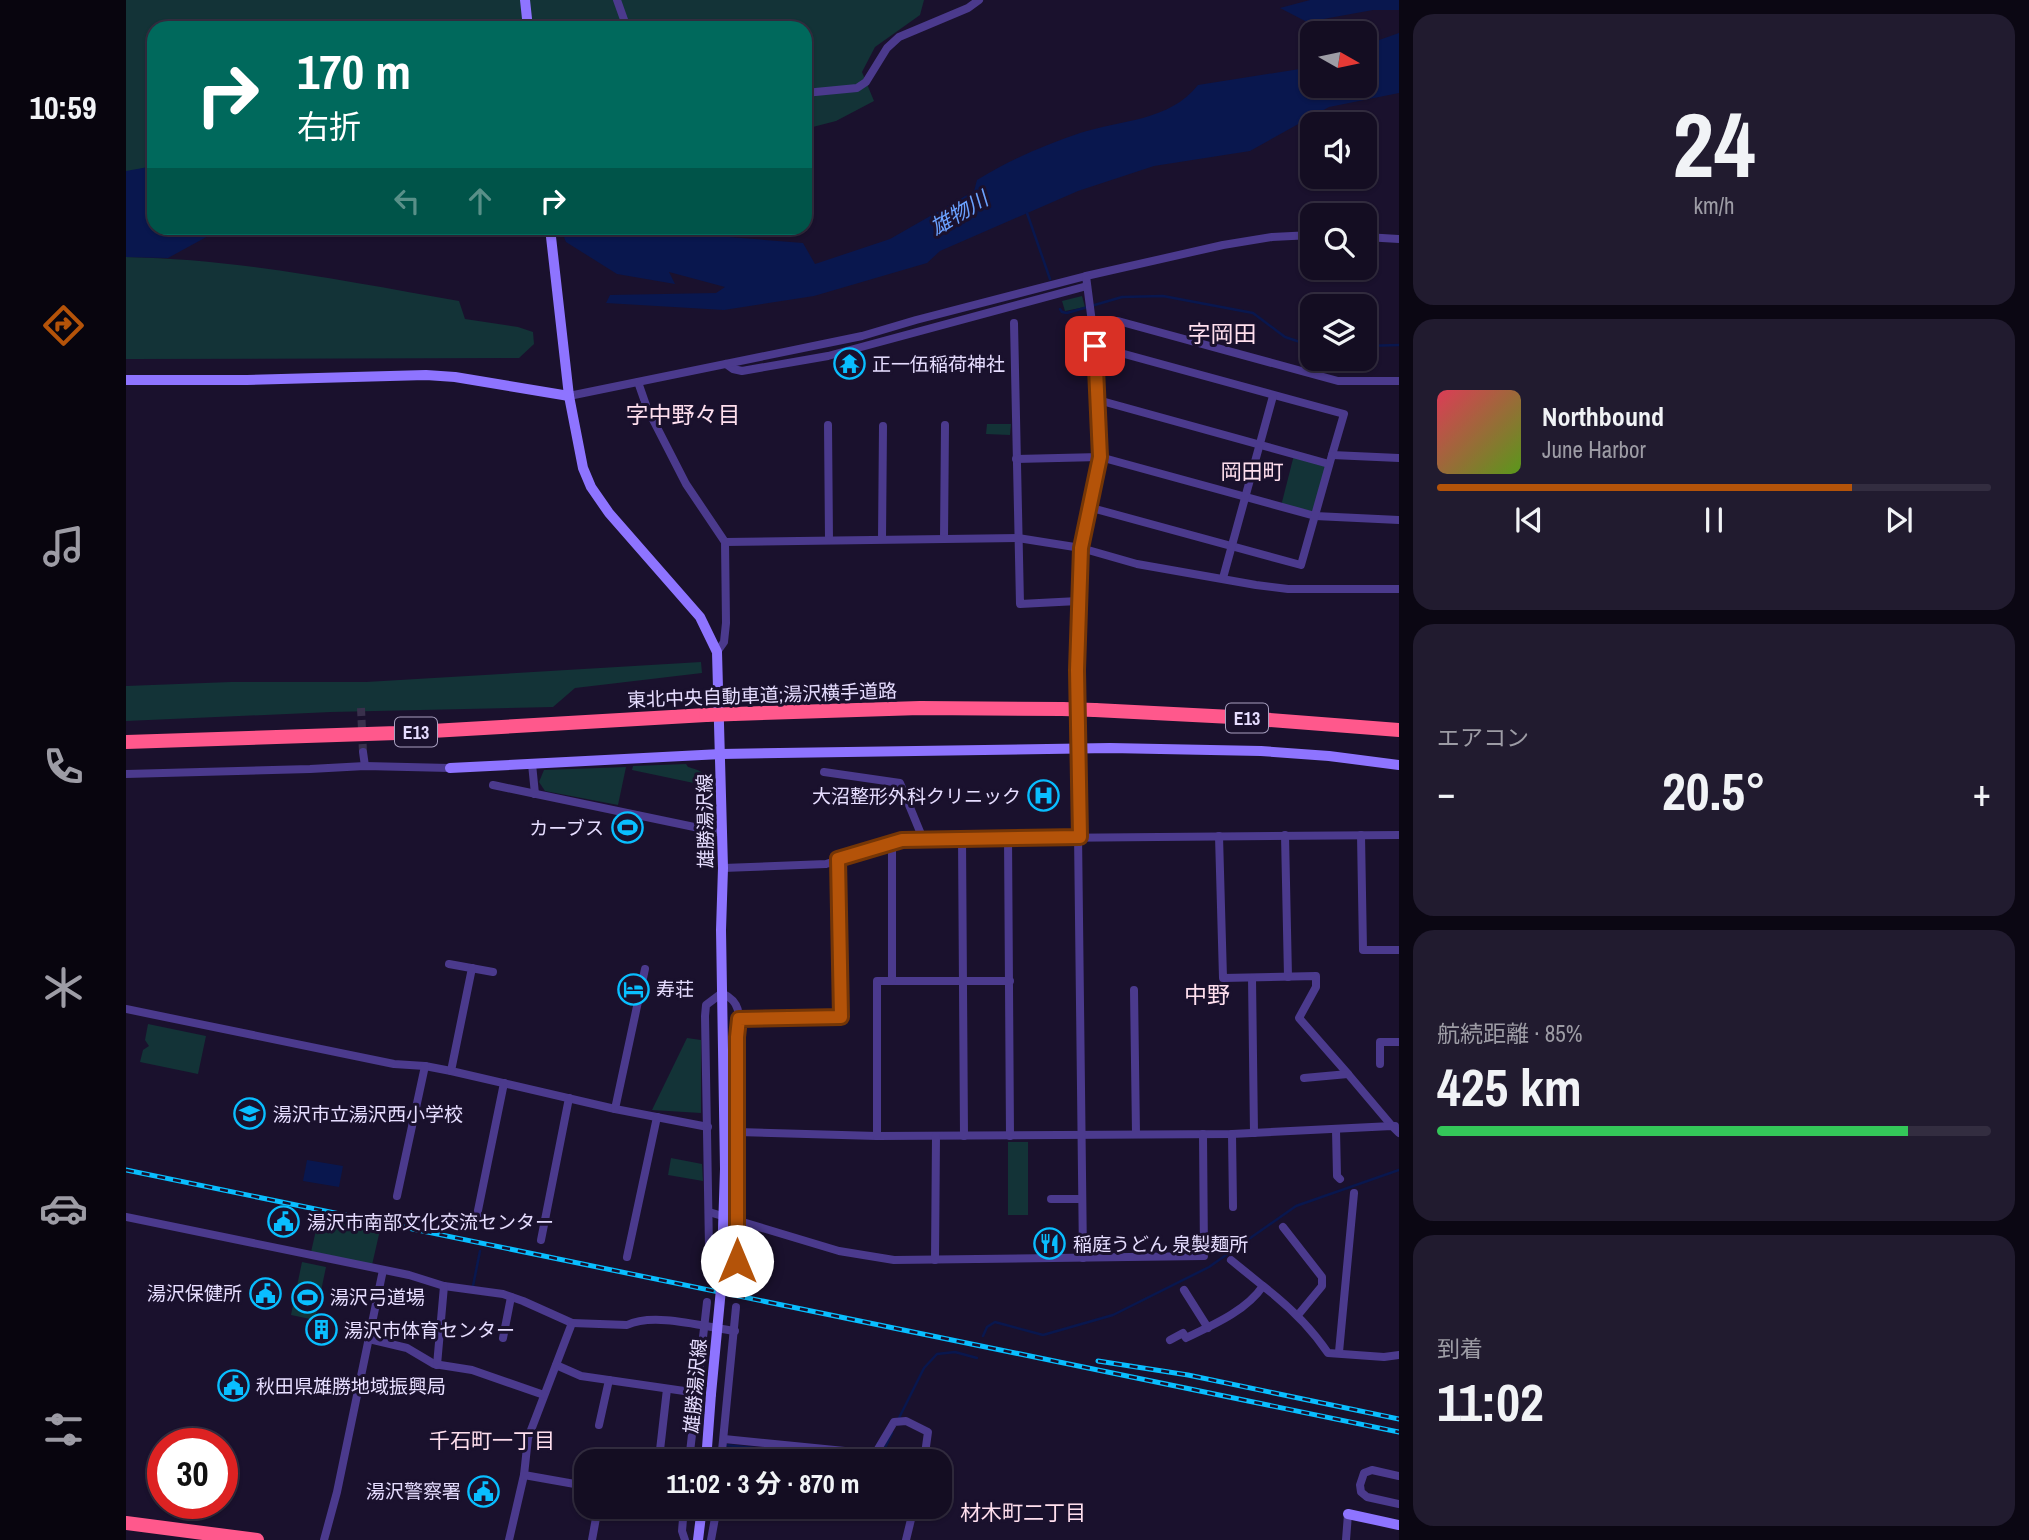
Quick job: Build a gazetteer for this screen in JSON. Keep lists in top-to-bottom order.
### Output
{
  "streets": {
    "highway": ["東北中央自動車道;湯沢横手道路", "E13"],
    "street": ["雄勝湯沢線"]
  },
  "districts": [
    "字岡田",
    "字中野々目",
    "岡田町",
    "中野",
    "千石町一丁目",
    "材木町二丁目"
  ],
  "water": ["雄物川"],
  "places": {
    "temple": ["正一伍稲荷神社"],
    "hospital": ["大沼整形外科クリニック"],
    "sports": ["カーブス", "湯沢弓道場"],
    "hotel": ["寿荘"],
    "school or university": ["湯沢市立湯沢西小学校"],
    "public building": [
      "湯沢市南部文化交流センター",
      "湯沢保健所",
      "秋田県雄勝地域振興局",
      "湯沢警察署"
    ],
    "restaurant": ["稲庭うどん 泉製麺所"],
    "building": ["湯沢市体育センター"]
  },
  "north": "right",
  "page": {
    "tabs": "10:59",
    "tile": [
      ["24", "km/h"],
      "エアコン",
      ["航続距離 · 85%", "425 km"],
      ["到着", "11:02"]
    ],
    "turn": ["170 m", "右折"],
    "song": ["Northbound", "June Harbor"],
    "heat": ["−", "20.5°", "+"],
    "limit": "30",
    "trip": "11:02 · 3 分 · 870 m"
  }
}
